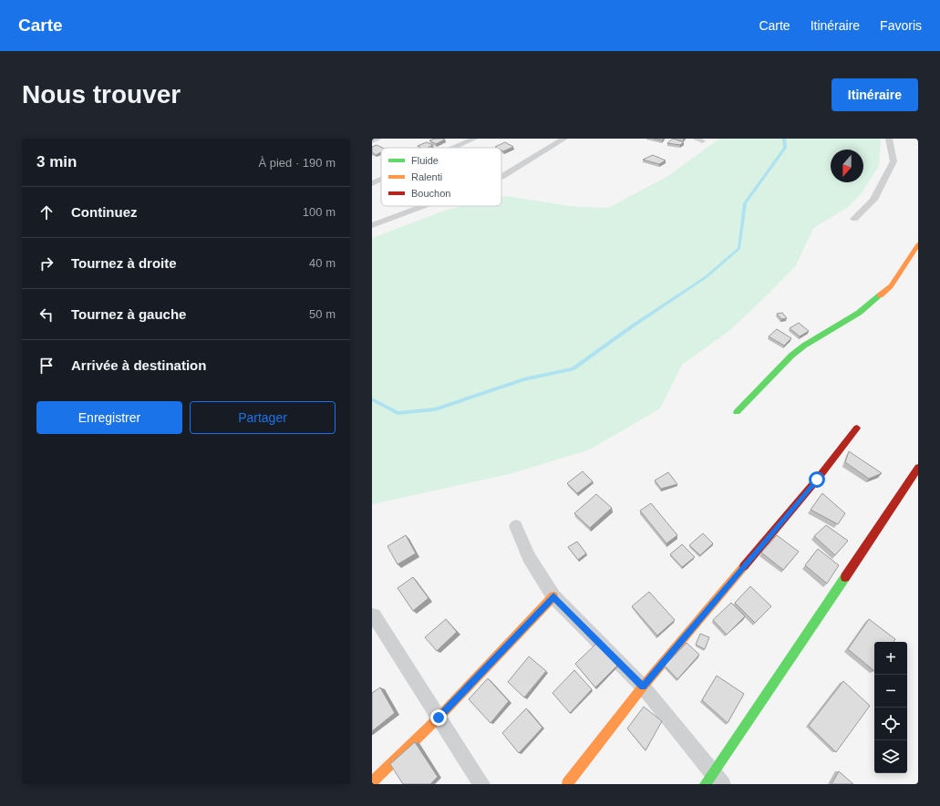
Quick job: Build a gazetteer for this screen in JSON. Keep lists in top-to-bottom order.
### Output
{
  "legend": ["Fluide", "Ralenti", "Bouchon"],
  "north": "bottom",
  "page": {
    "header": "Carte",
    "nav": ["Carte", "Itinéraire", "Favoris"],
    "buttons": [
      "Itinéraire",
      ["Enregistrer", "Partager"]
    ],
    "title": "Nous trouver",
    "heading": ["3 min", "À pied · 190 m"],
    "list": [
      ["Continuez", "100 m"],
      ["Tournez à droite", "40 m"],
      ["Tournez à gauche", "50 m"],
      "Arrivée à destination"
    ],
    "map_buttons": ["+", "−"]
  }
}
